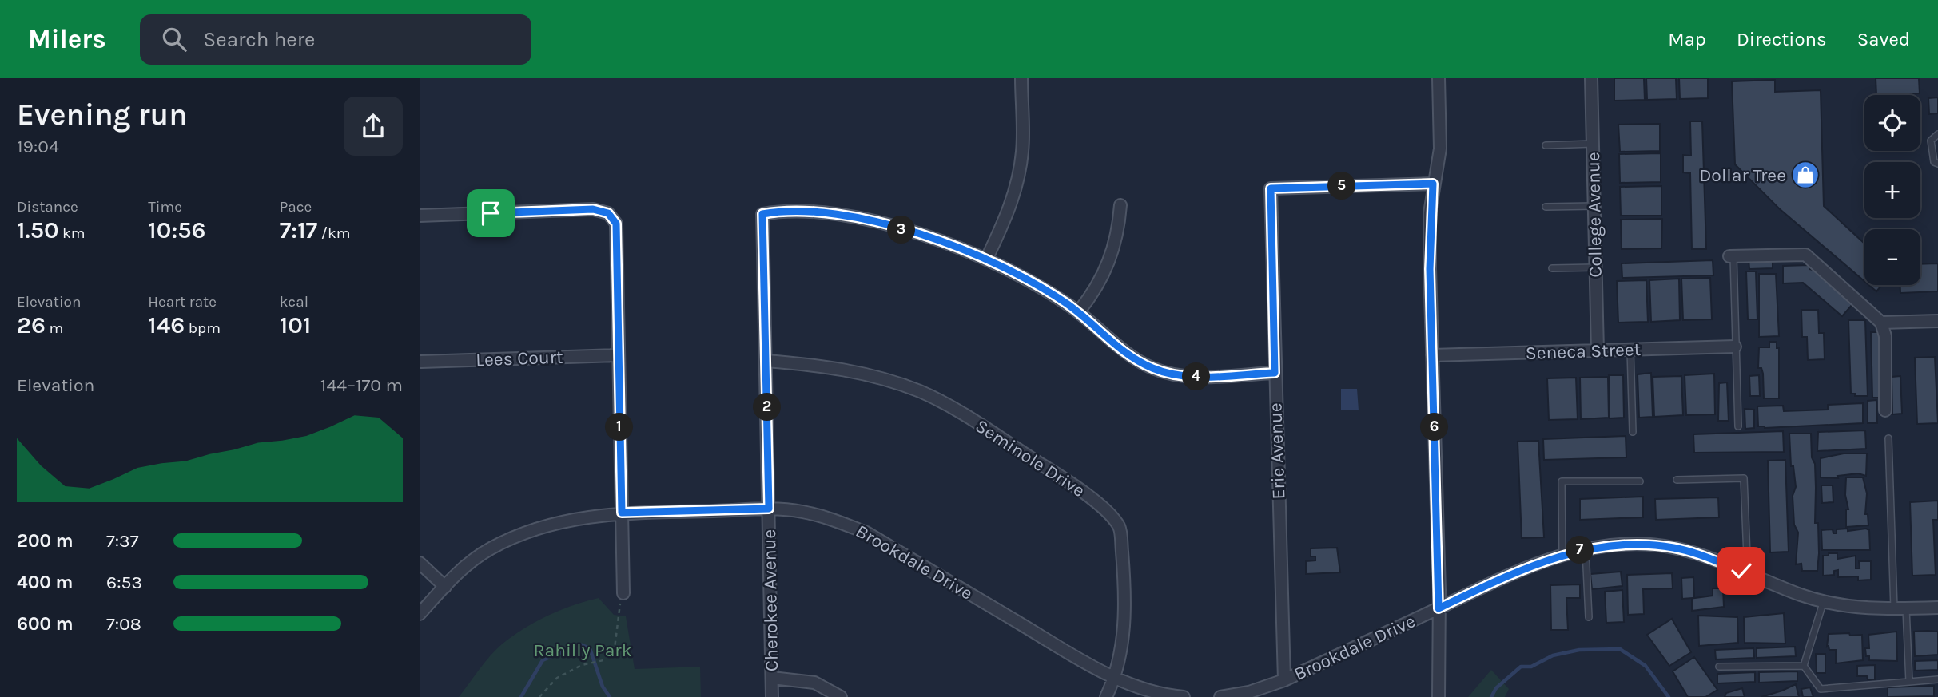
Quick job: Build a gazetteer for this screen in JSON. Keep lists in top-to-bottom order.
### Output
{
  "streets": {
    "street": [
      "College Avenue",
      "Seneca Street",
      "Lees Court",
      "Erie Avenue",
      "Seminole Drive",
      "Brookdale Drive",
      "Cherokee Avenue"
    ]
  },
  "crossings": [
    ["College Avenue", "Seneca Street"],
    ["Erie Avenue", "Brookdale Drive"],
    ["Seminole Drive", "Brookdale Drive"],
    ["Seminole Drive", "Cherokee Avenue"],
    ["Brookdale Drive", "Cherokee Avenue"]
  ],
  "parks": ["Rahilly Park"],
  "places": {
    "shop": ["Dollar Tree"]
  },
  "page": {
    "header": "Milers",
    "search": "Search here",
    "nav": ["Map", "Directions", "Saved"],
    "heading": ["Evening run", "19:04"],
    "map_buttons": ["+", "−"],
    "pins": [
      "5",
      "3",
      "4",
      "2",
      "1",
      "6",
      "7"
    ],
    "stats": [
      ["Distance", "1.50 km"],
      ["Time", "10:56"],
      ["Pace", "7:17 /km"],
      ["Elevation", "26 m"],
      ["Heart rate", "146 bpm"],
      ["kcal", "101"]
    ],
    "chart": ["Elevation", "144–170 m"],
    "list": [
      {
        "name": "200 m",
        "note": "7:37"
      },
      {
        "name": "400 m",
        "note": "6:53"
      },
      {
        "name": "600 m",
        "note": "7:08"
      }
    ]
  }
}
